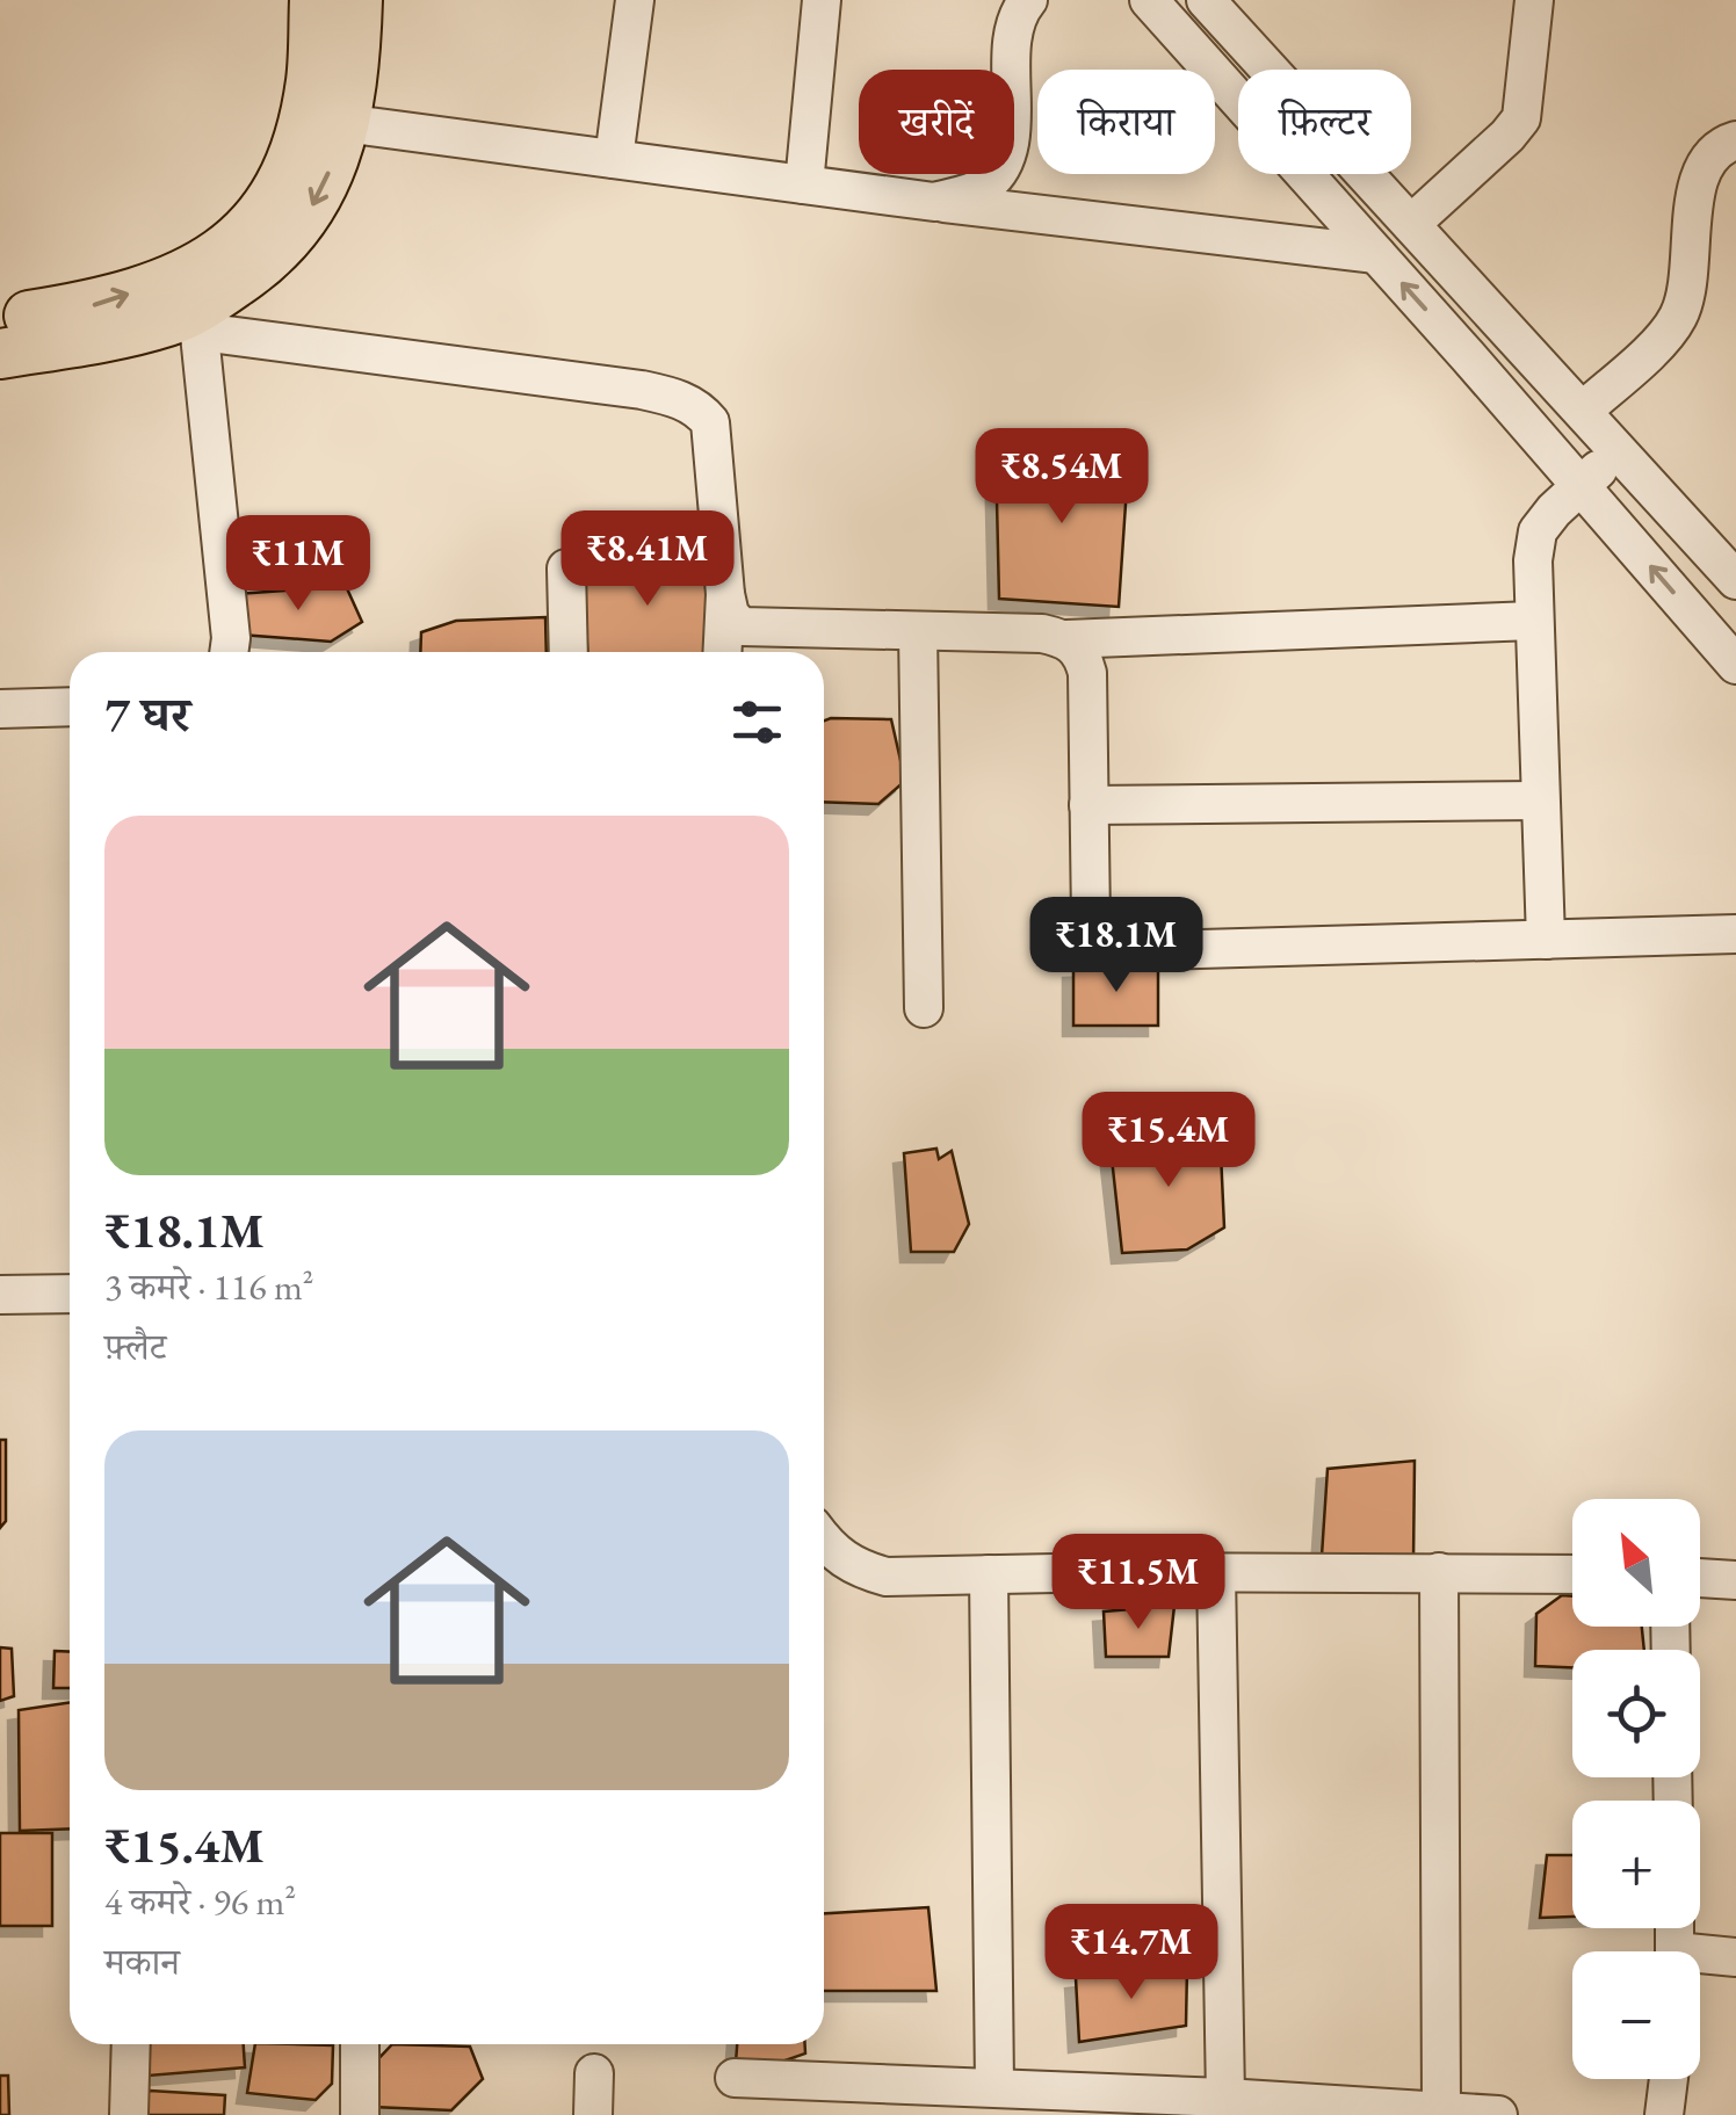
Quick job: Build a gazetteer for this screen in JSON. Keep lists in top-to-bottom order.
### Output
{
  "north": "top left",
  "page": {
    "chip": ["खरीदें", "किराया", "फ़िल्टर"],
    "price": [
      "₹8.54M",
      "₹8.41M",
      "₹11M",
      "₹18.1M",
      "₹15.4M",
      "₹11.5M",
      "₹14.7M"
    ],
    "heading": "7 घर",
    "list": [
      {
        "name": "₹18.1M",
        "note": "3 कमरे · 116 m² · फ़्लैट"
      },
      {
        "name": "₹15.4M",
        "note": "4 कमरे · 96 m² · मकान"
      }
    ],
    "map_buttons": ["+", "−"]
  }
}
